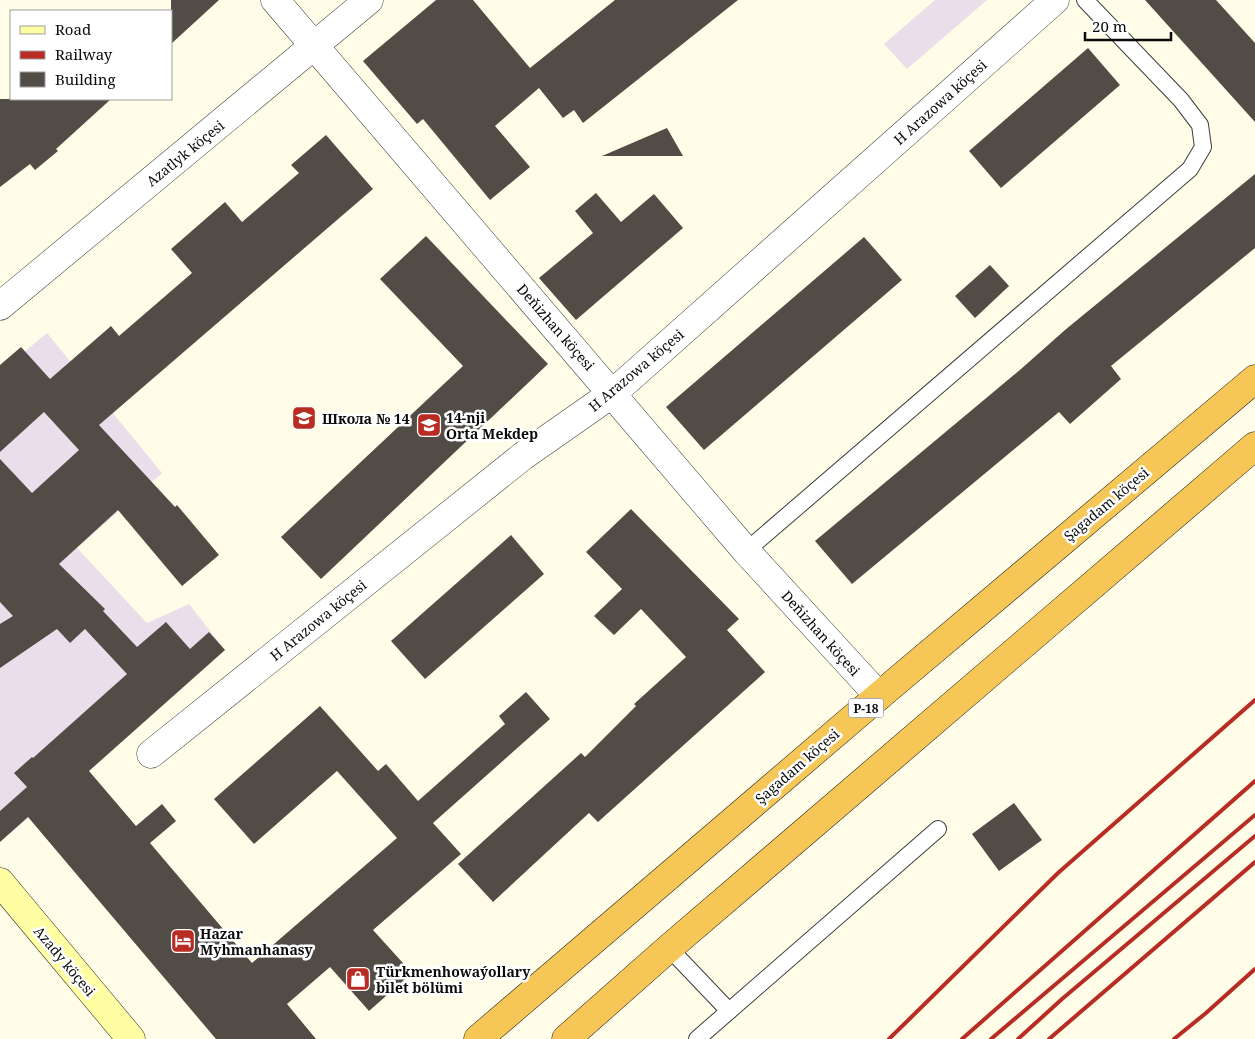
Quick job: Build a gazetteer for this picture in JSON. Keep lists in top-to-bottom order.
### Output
{
  "streets": {
    "highway": ["Şagadam köçesi", "P-18"],
    "main road": ["Azady köçesi"],
    "street": ["H Arazowa köçesi", "Azatlyk köçesi", "Deňizhan köçesi"]
  },
  "crossings": [
    ["H Arazowa köçesi", "Deňizhan köçesi"],
    ["Azatlyk köçesi", "Deňizhan köçesi"],
    ["Deňizhan köçesi", "Şagadam köçesi"]
  ],
  "places": {
    "school or university": ["Школа № 14", "14-nji Orta Mekdep"],
    "hotel": ["Hazar Myhmanhanasy"],
    "shop": ["Türkmenhowaýollary bilet bölümi"]
  },
  "legend": ["Road", "Railway", "Building"],
  "scale_bar": "20 m"
}
